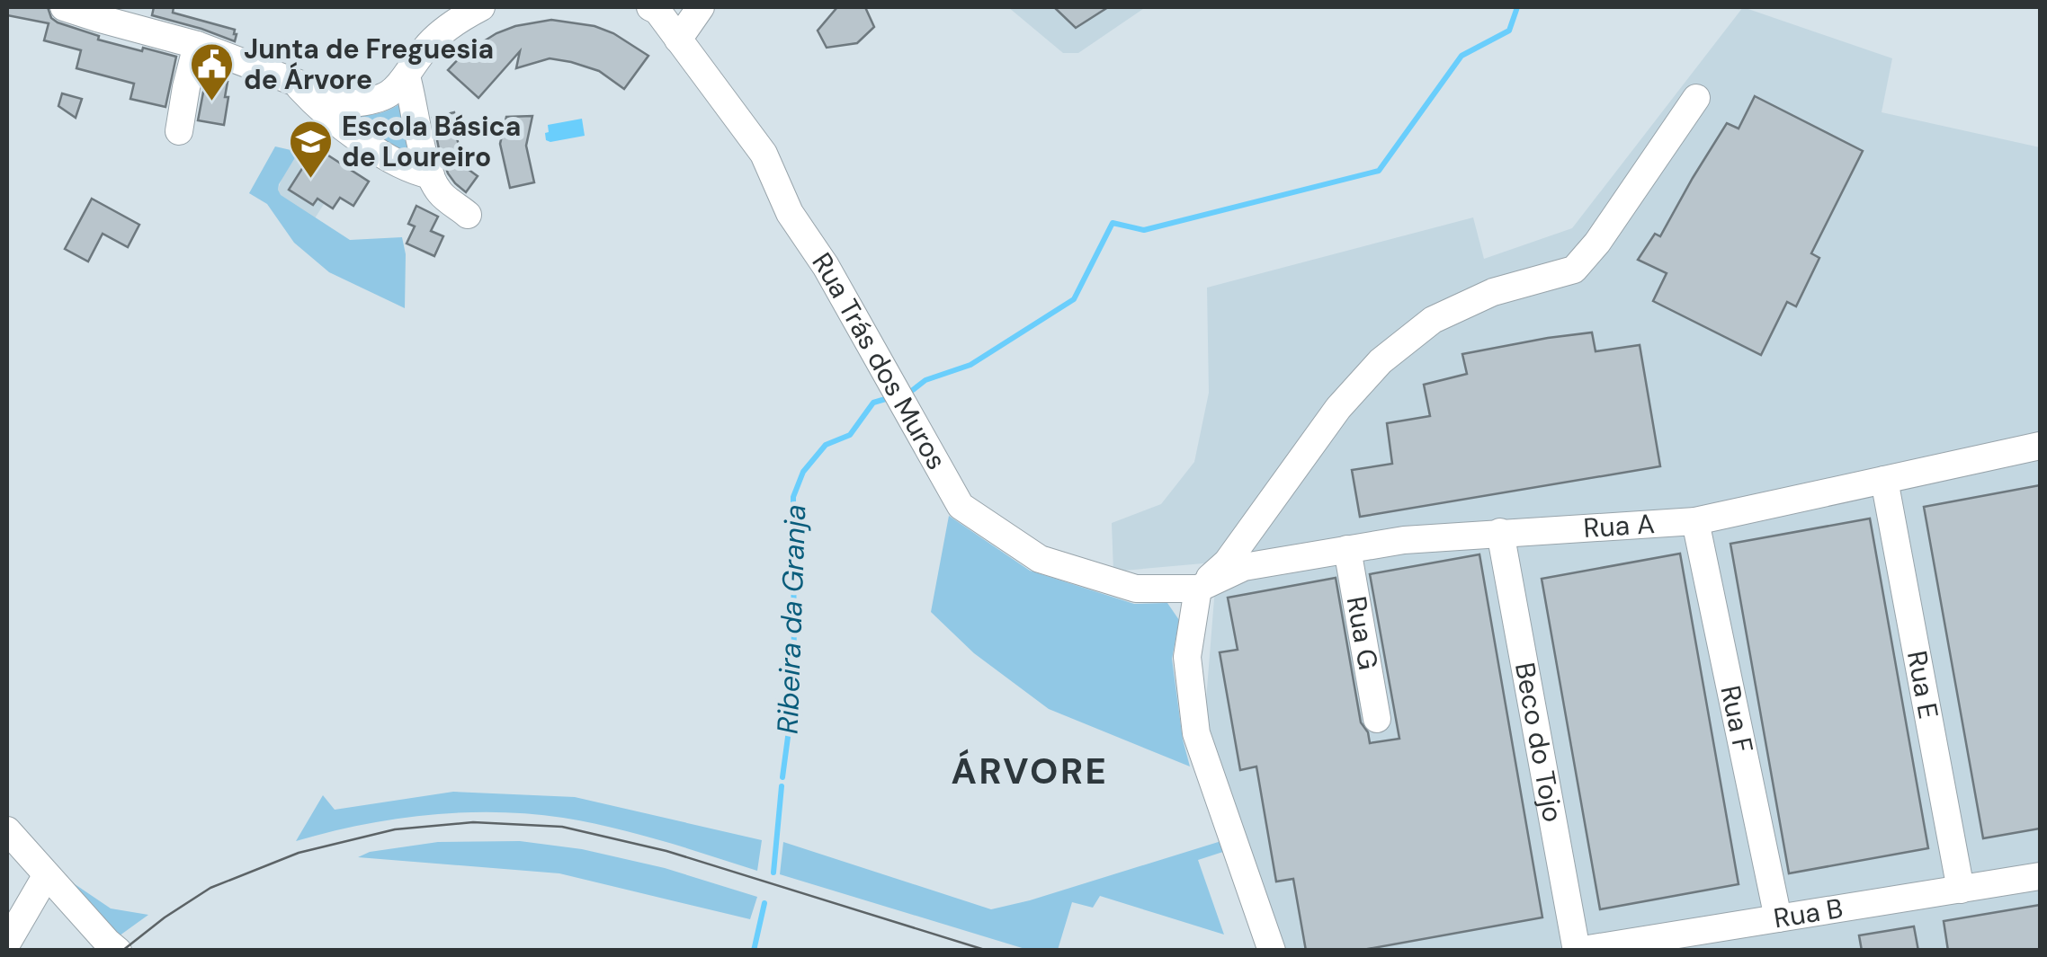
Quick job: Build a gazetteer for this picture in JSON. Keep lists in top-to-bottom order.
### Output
{
  "streets": {
    "street": [
      "Rua Trás dos Muros",
      "Rua A",
      "Rua G",
      "Rua E",
      "Rua F",
      "Beco do Tojo",
      "Rua B"
    ]
  },
  "crossings": [
    ["Rua Trás dos Muros", "Rua A"],
    ["Rua A", "Rua G"],
    ["Rua A", "Rua E"],
    ["Rua A", "Rua F"],
    ["Rua A", "Beco do Tojo"],
    ["Rua E", "Rua B"],
    ["Rua F", "Rua B"],
    ["Beco do Tojo", "Rua B"]
  ],
  "districts": ["ÁRVORE"],
  "water": ["Ribeira da Granja"],
  "places": {
    "public building": ["Junta de Freguesia de Árvore"],
    "school or university": ["Escola Básica de Loureiro"]
  }
}
